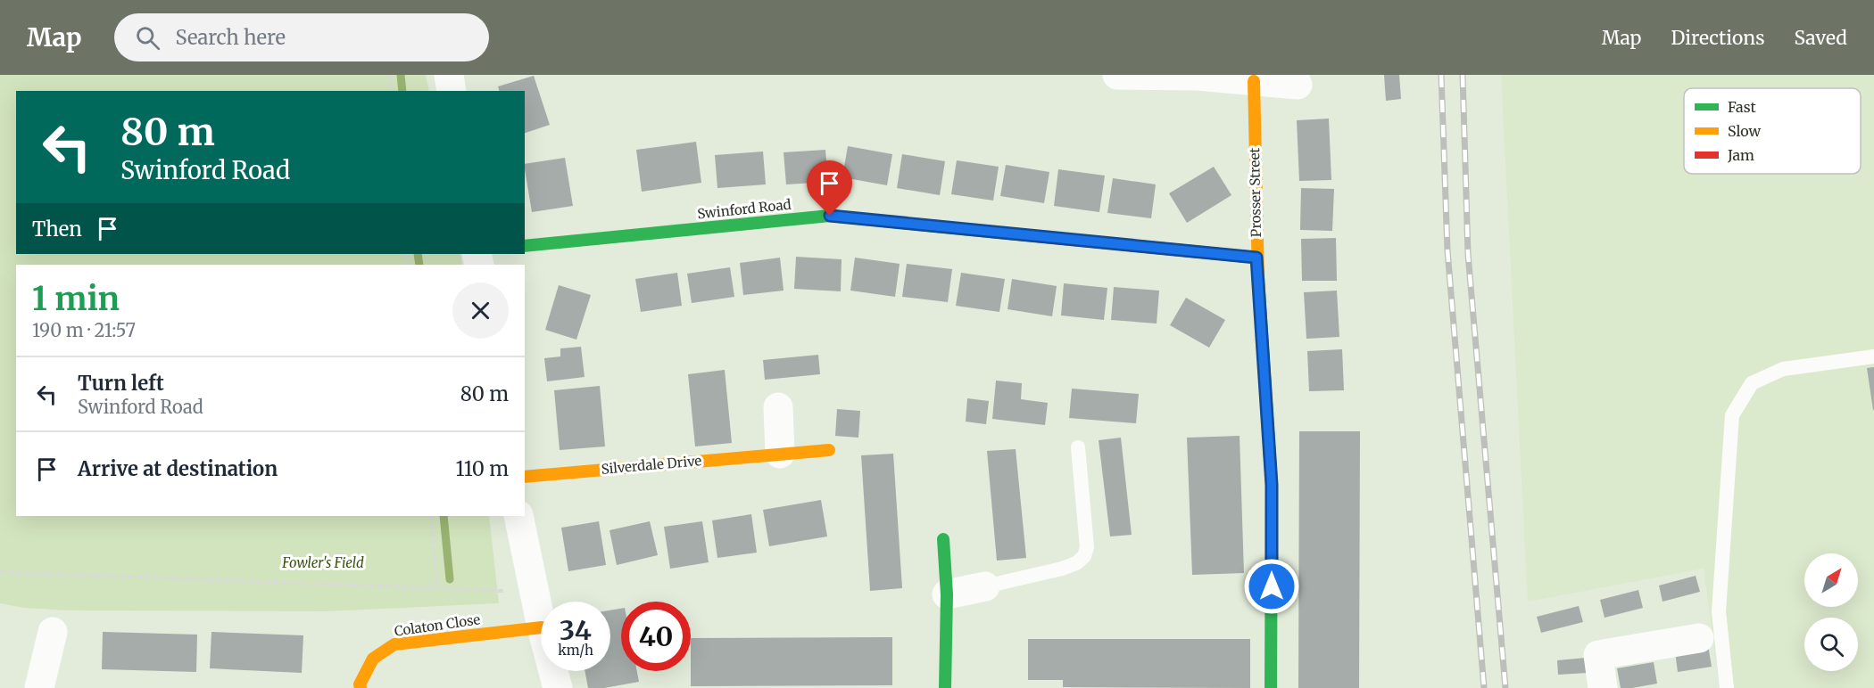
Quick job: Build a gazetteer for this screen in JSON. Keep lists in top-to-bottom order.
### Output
{
  "streets": {
    "street": [
      "Prosser Street",
      "Swinford Road",
      "Silverdale Drive",
      "Colaton Close"
    ]
  },
  "crossings": [
    ["Prosser Street", "Swinford Road"]
  ],
  "parks": ["Fowler's Field"],
  "legend": ["Fast", "Slow", "Jam"],
  "north": "top right",
  "page": {
    "header": "Map",
    "search": "Search here",
    "nav": ["Map", "Directions", "Saved"],
    "turn": ["80 m", "Swinford Road"],
    "then": "Then",
    "heading": ["1 min", "190 m · 21:57"],
    "list": [
      {
        "name": "Turn left",
        "note": "Swinford Road",
        "value": "80 m"
      },
      {
        "name": "Arrive at destination",
        "value": "110 m"
      }
    ],
    "speed": "34 km/h",
    "limit": "40"
  }
}
